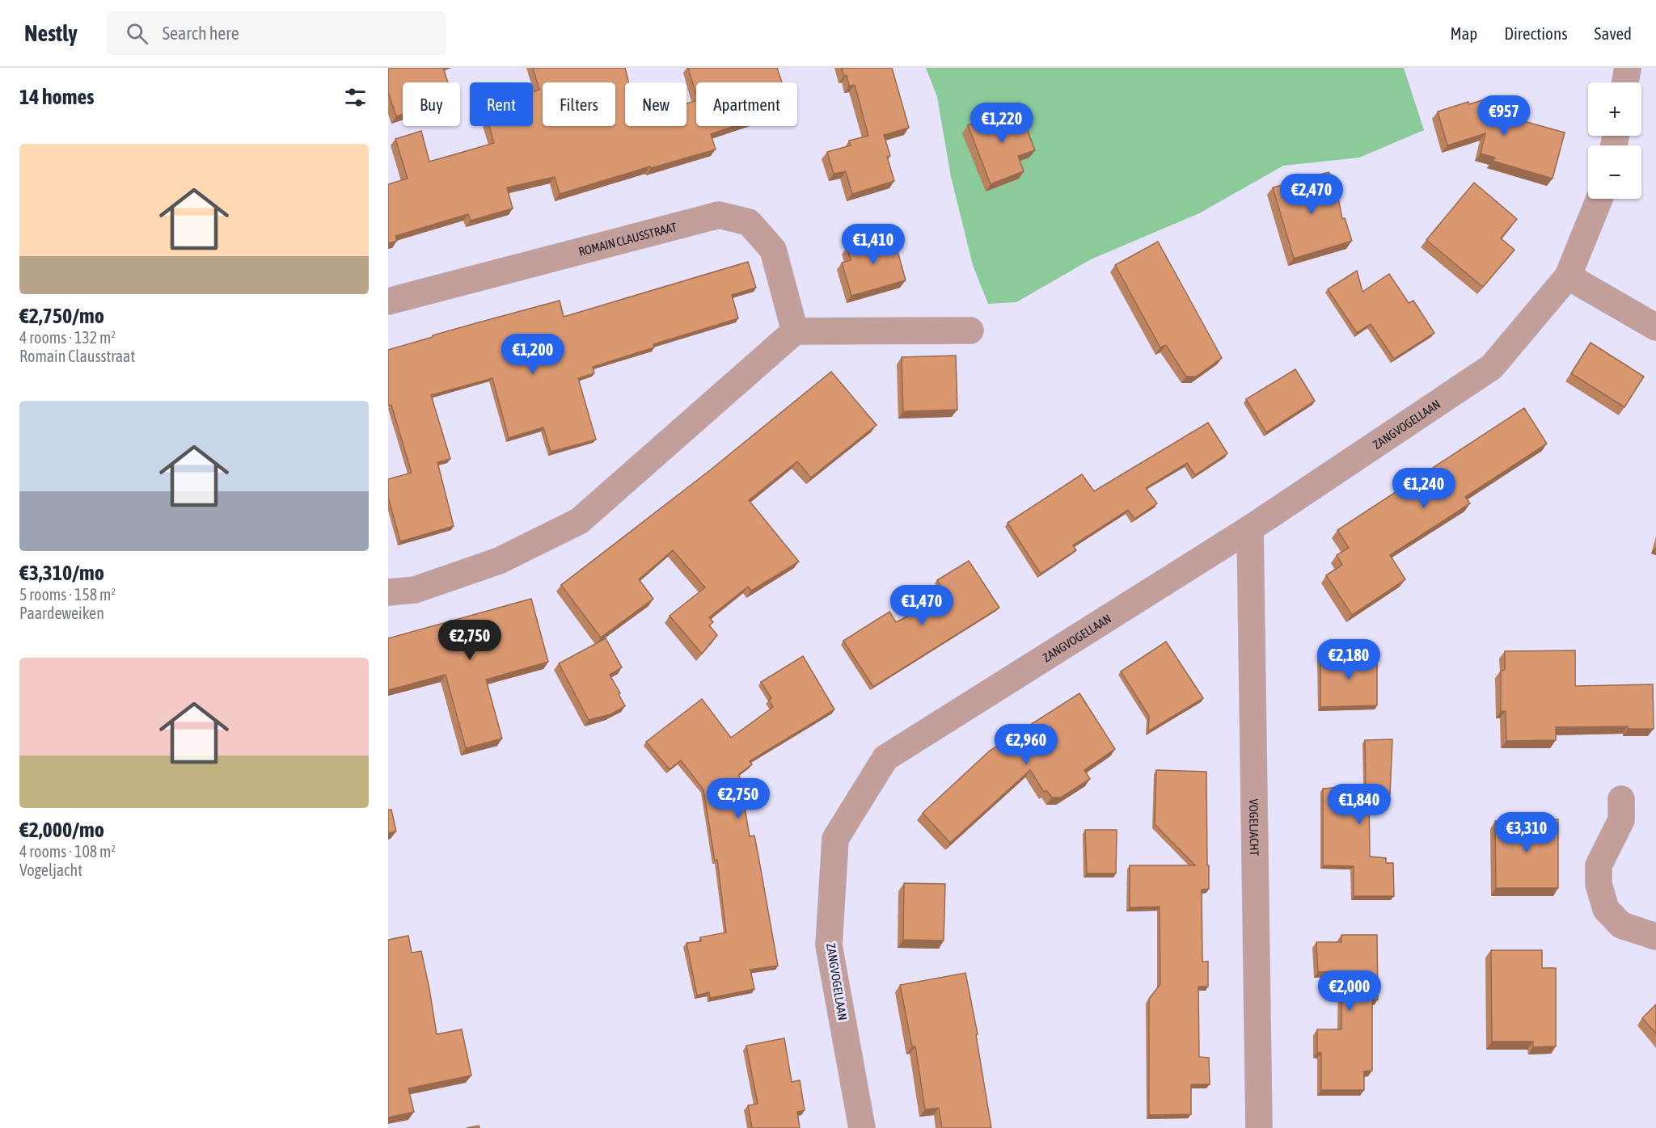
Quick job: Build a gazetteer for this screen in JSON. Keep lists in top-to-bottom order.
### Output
{
  "streets": {
    "street": ["ROMAIN CLAUSSTRAAT", "ZANGVOGELLAAN", "VOGELJACHT"]
  },
  "crossings": [
    ["ZANGVOGELLAAN", "VOGELJACHT"]
  ],
  "page": {
    "header": "Nestly",
    "search": "Search here",
    "nav": ["Map", "Directions", "Saved"],
    "heading": "14 homes",
    "map_buttons": ["+", "−"],
    "chip": [
      "Buy",
      "Rent",
      "Filters",
      "New",
      "Apartment"
    ],
    "price": [
      "€957",
      "€1,220",
      "€2,470",
      "€1,410",
      "€1,200",
      "€1,240",
      "€1,470",
      "€2,750",
      "€2,180",
      "€2,960",
      "€2,750",
      "€1,840",
      "€3,310",
      "€2,000"
    ],
    "list": [
      {
        "name": "€2,750/mo",
        "note": "4 rooms · 132 m² · Romain Clausstraat"
      },
      {
        "name": "€3,310/mo",
        "note": "5 rooms · 158 m² · Paardeweiken"
      },
      {
        "name": "€2,000/mo",
        "note": "4 rooms · 108 m² · Vogeljacht"
      }
    ]
  }
}
